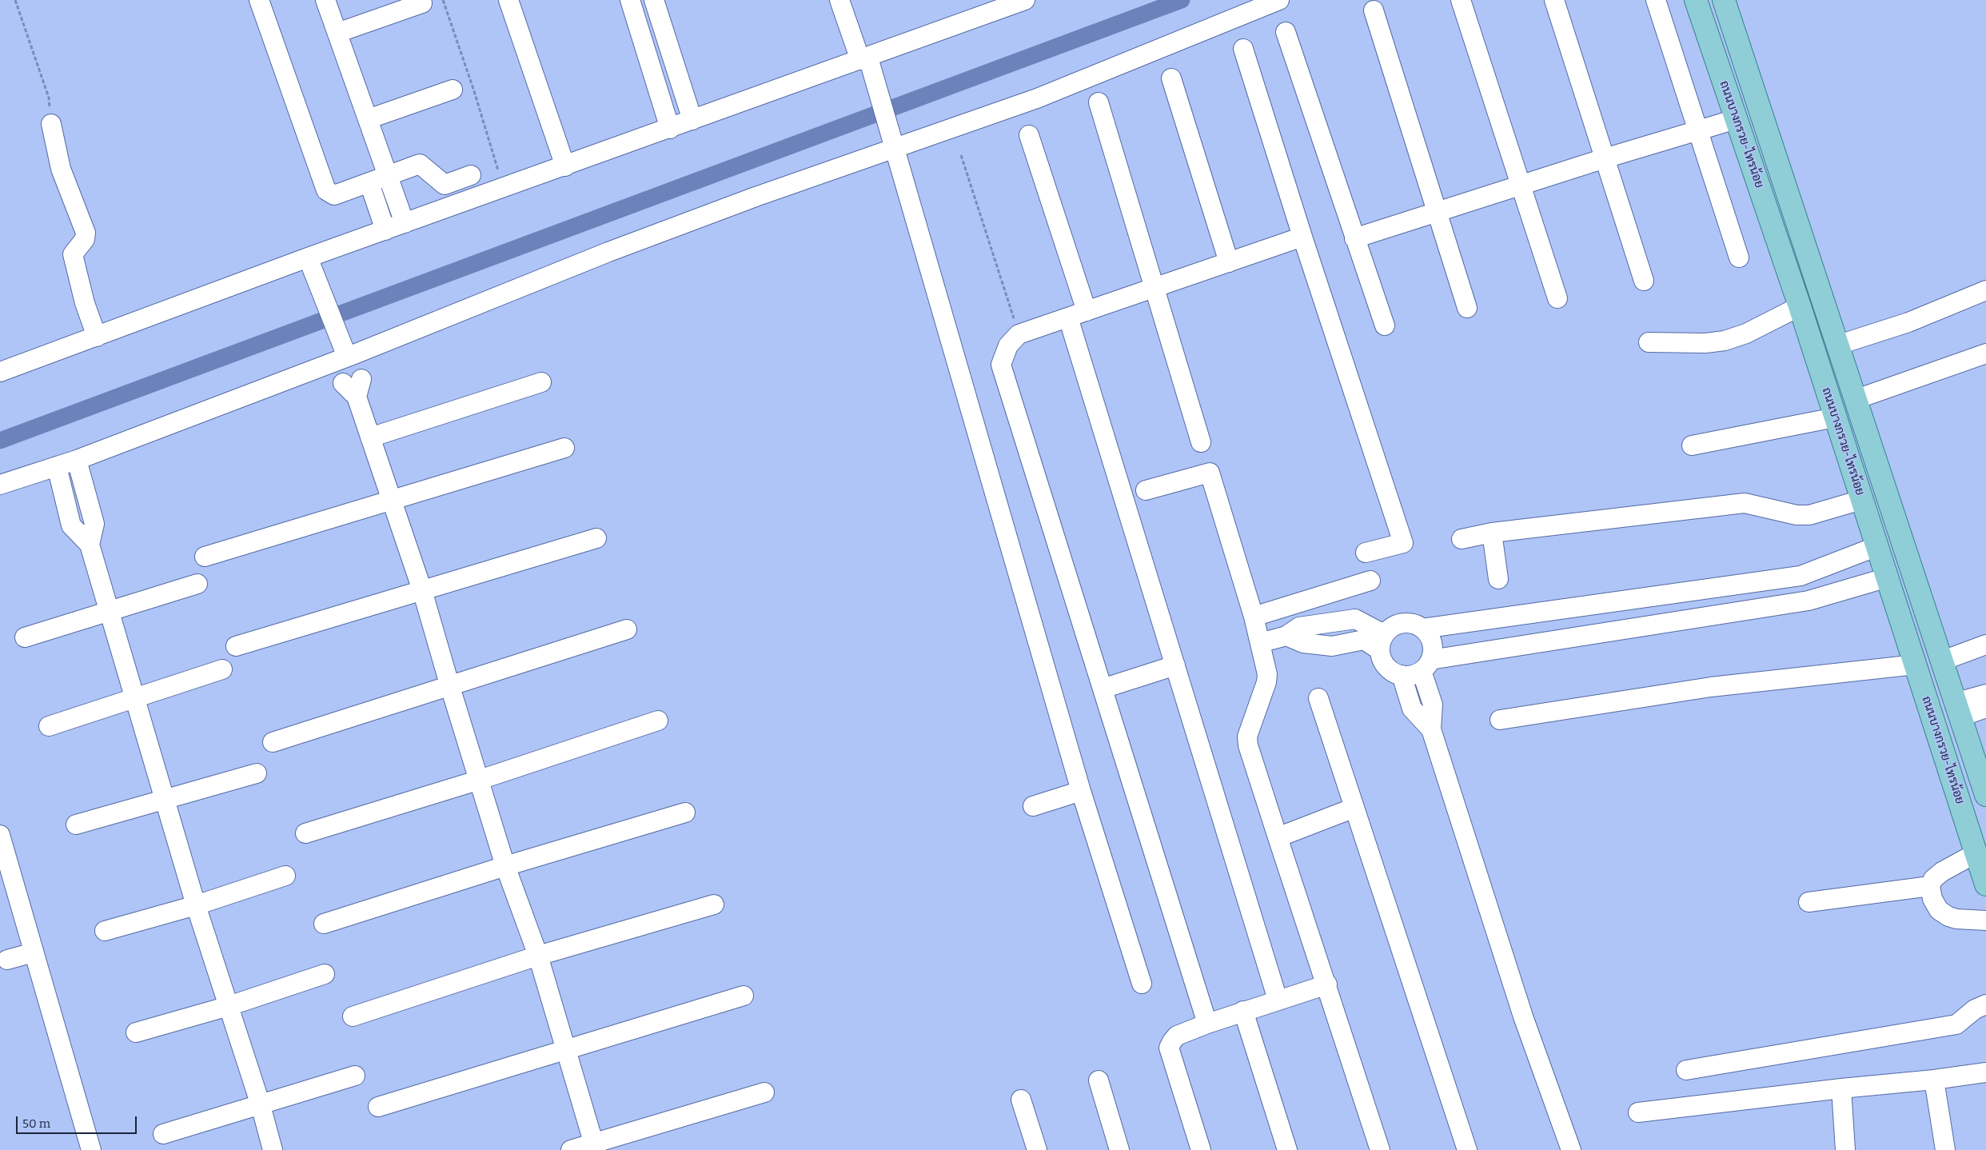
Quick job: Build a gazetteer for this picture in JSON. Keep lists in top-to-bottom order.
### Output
{
  "streets": {
    "main road": ["ถนนบางกรวย-ไทรน้อย"]
  },
  "scale_bar": "50 m"
}
